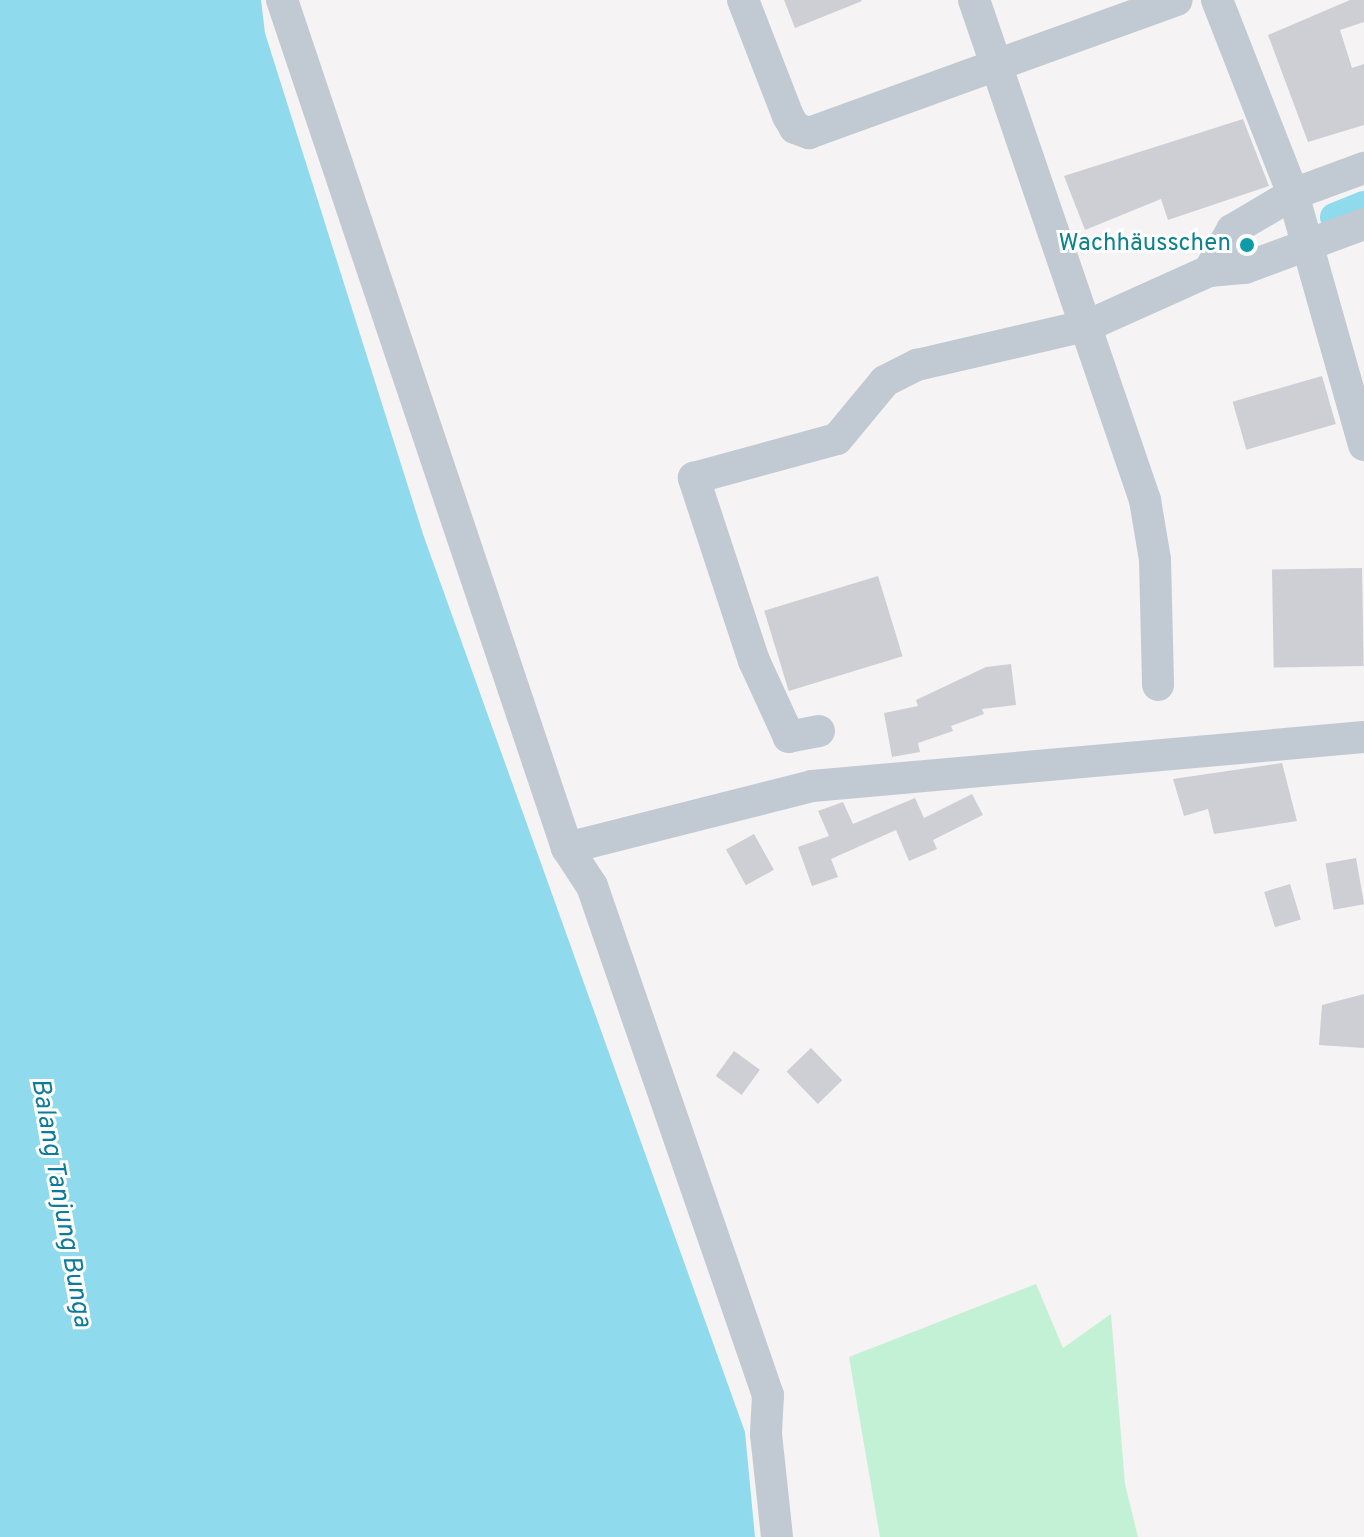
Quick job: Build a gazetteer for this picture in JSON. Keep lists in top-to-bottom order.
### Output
{
  "water": ["Balang Tanjung Bunga"],
  "places": ["Wachhäusschen"]
}
